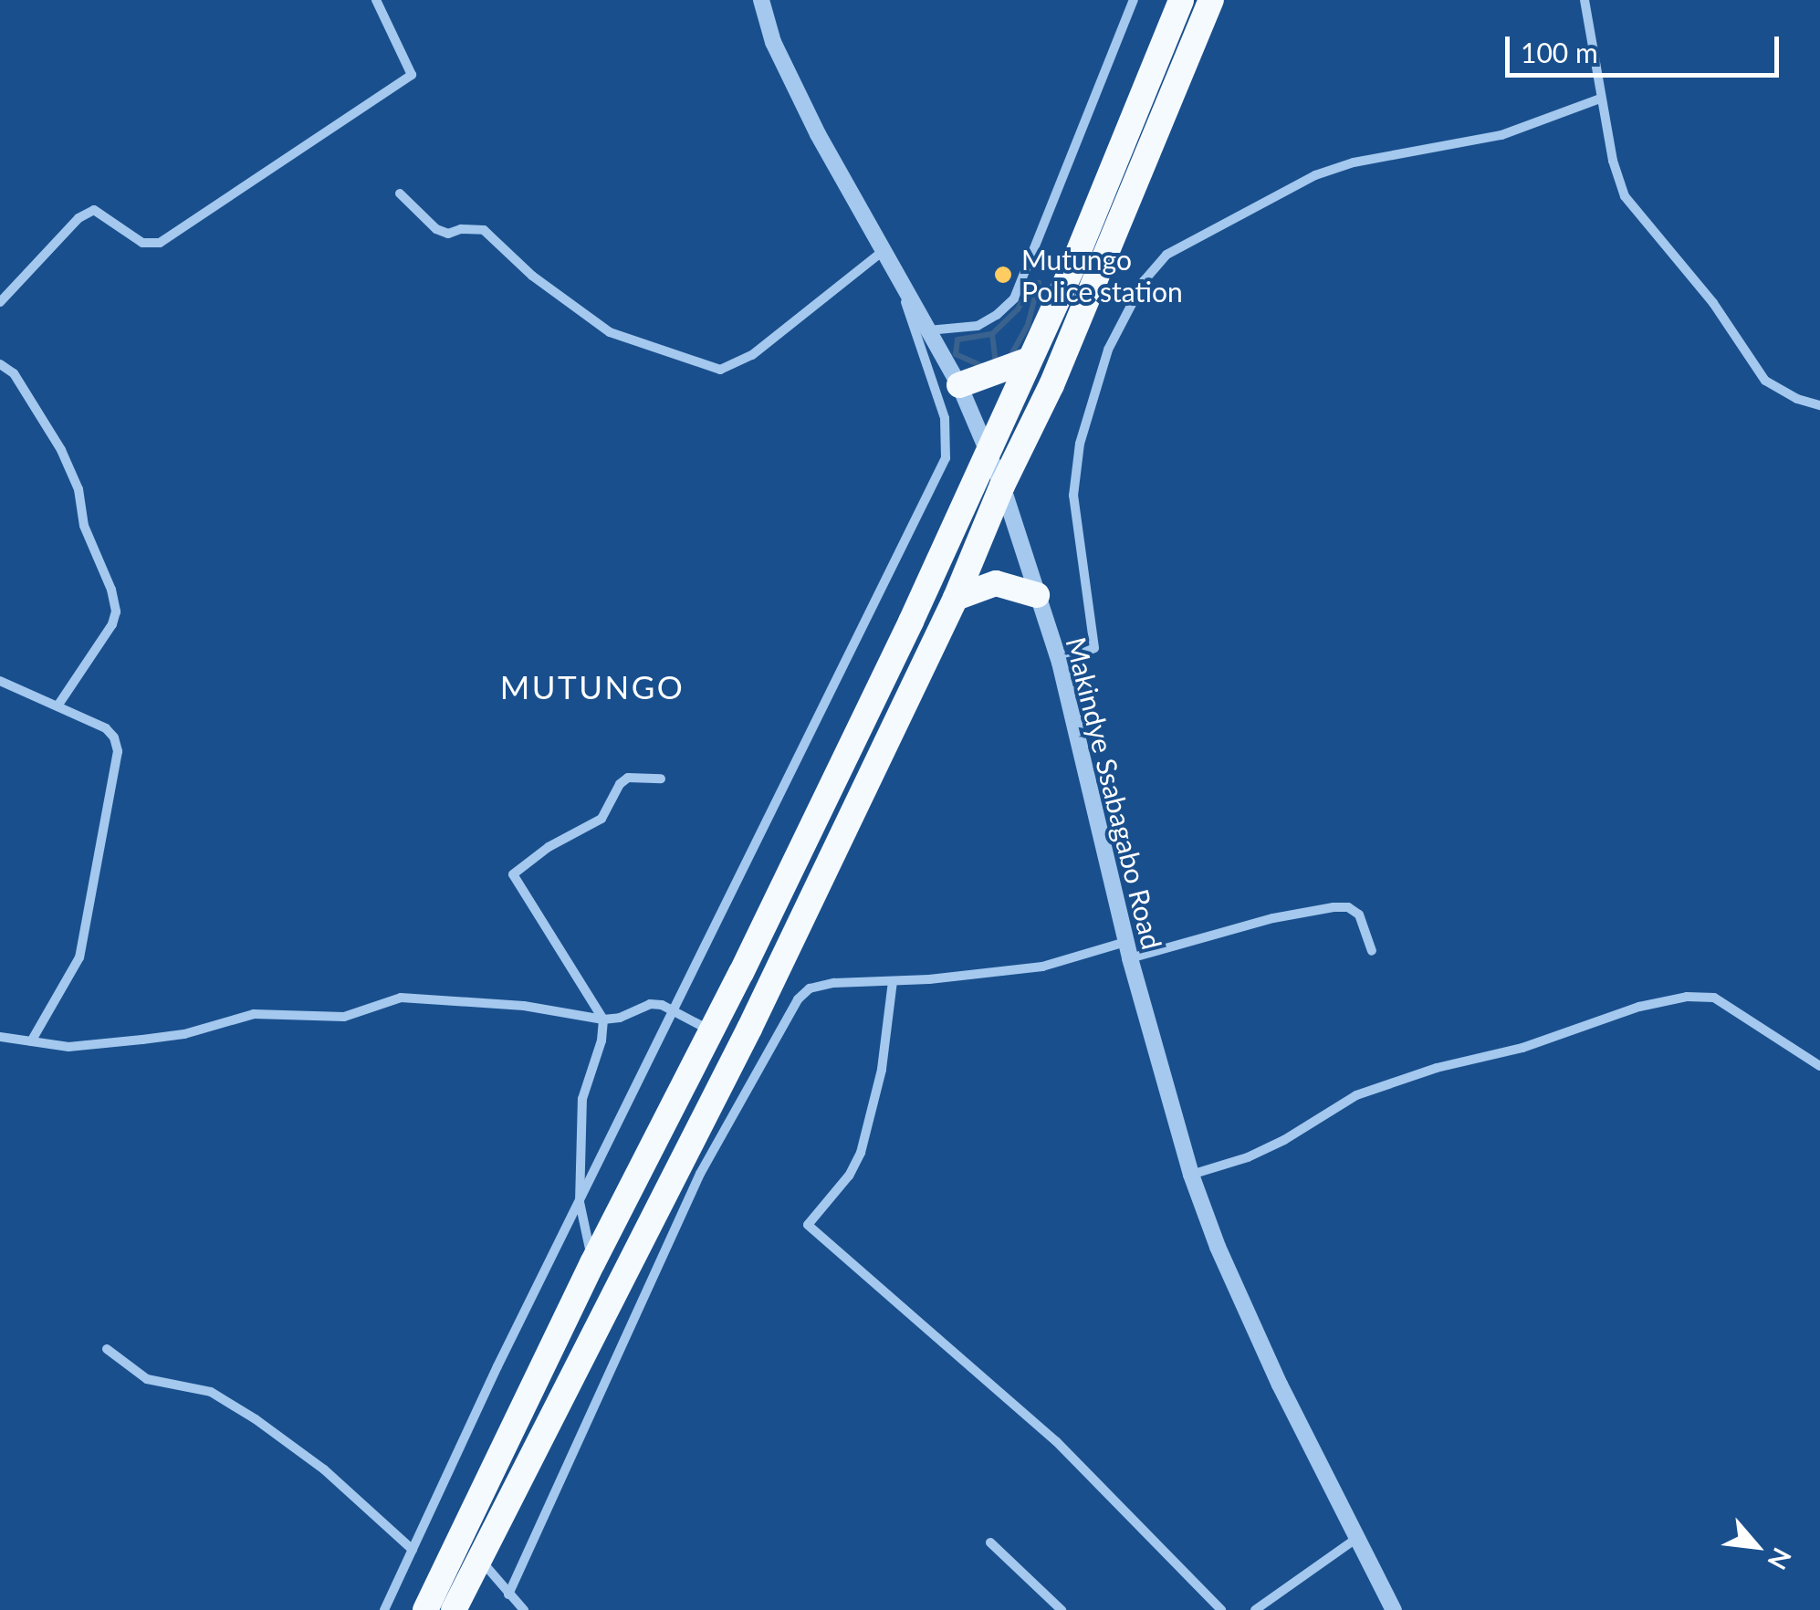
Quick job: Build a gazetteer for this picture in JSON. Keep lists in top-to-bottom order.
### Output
{
  "streets": {
    "street": ["Makindye Ssabagabo Road"]
  },
  "districts": ["MUTUNGO"],
  "places": ["Mutungo Police station"],
  "scale_bar": "100 m",
  "north": "bottom right"
}
